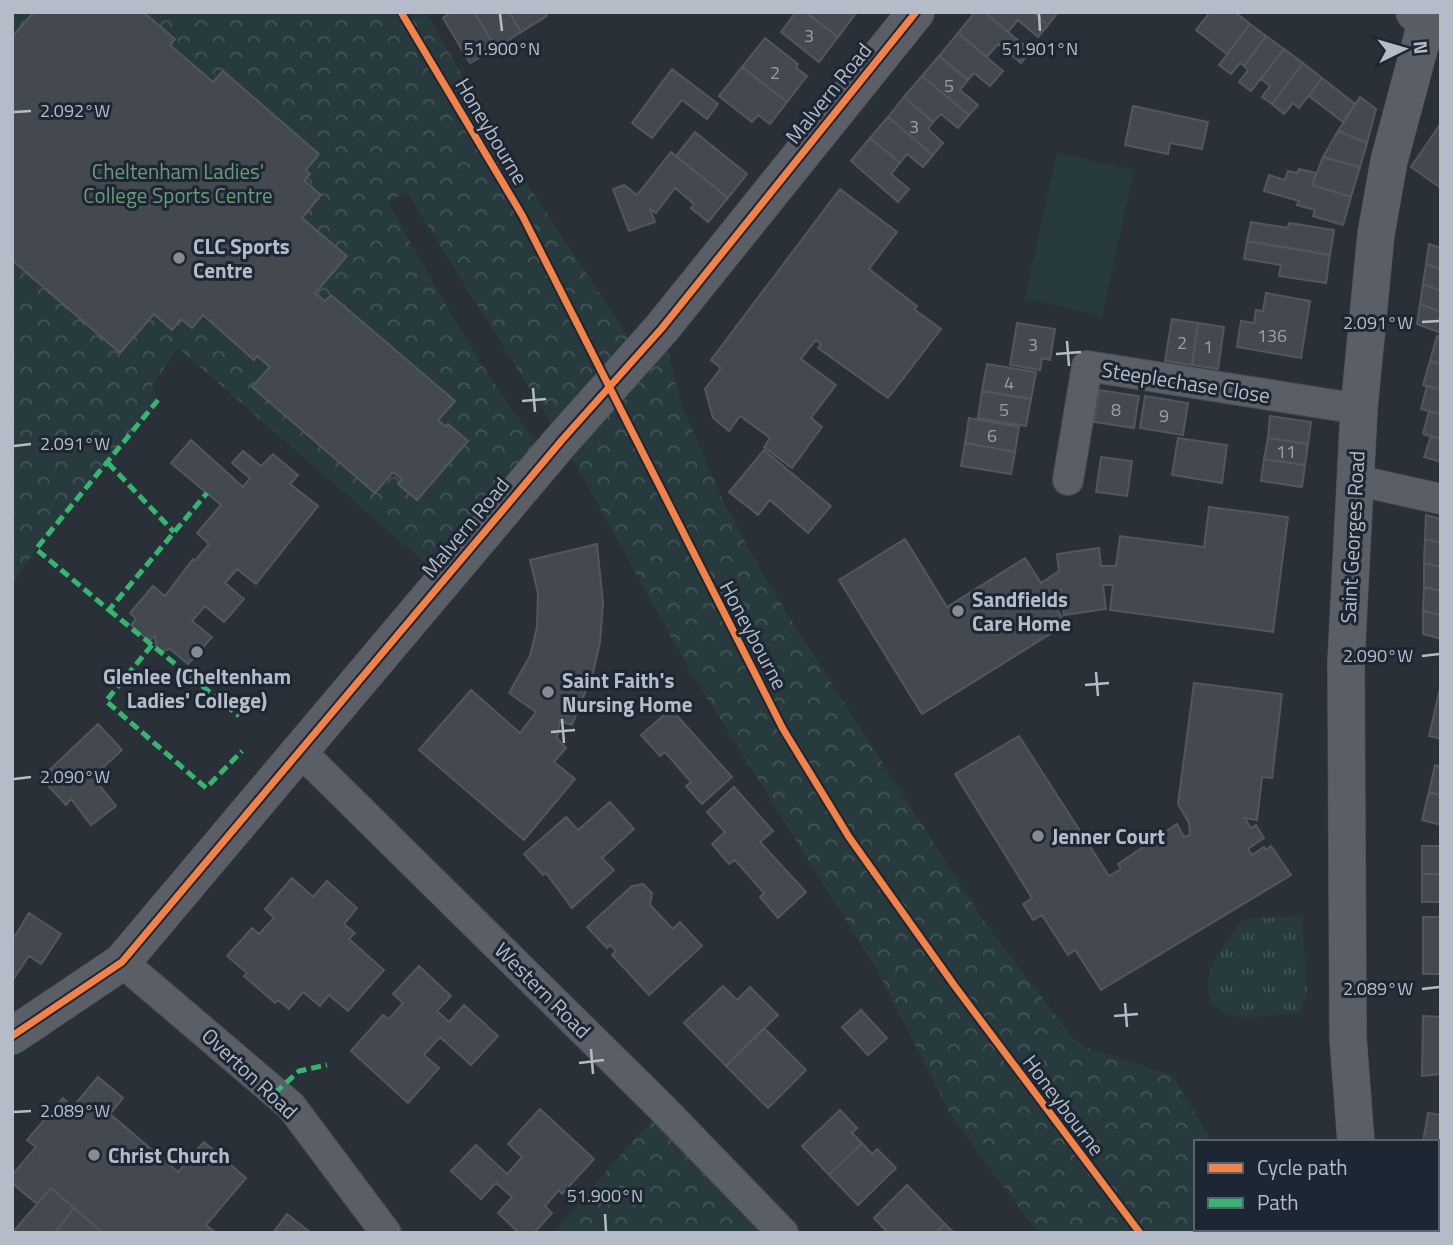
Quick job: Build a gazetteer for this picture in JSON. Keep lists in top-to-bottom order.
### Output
{
  "streets": {
    "street": [
      "Malvern Road",
      "Steeplechase Close",
      "Saint Georges Road",
      "Western Road",
      "Overton Road"
    ],
    "cycle path": ["Honeybourne"]
  },
  "crossings": [
    ["Malvern Road", "Western Road"],
    ["Malvern Road", "Overton Road"],
    ["Steeplechase Close", "Saint Georges Road"]
  ],
  "parks": ["Cheltenham Ladies' College Sports Centre"],
  "places": [
    "CLC Sports Centre",
    "Sandfields Care Home",
    "Glenlee (Cheltenham Ladies' College)",
    "Saint Faith's Nursing Home",
    "Jenner Court",
    "Christ Church"
  ],
  "house_numbers": [
    "3",
    "2",
    "5",
    "3",
    "136",
    "2",
    "3",
    "1",
    "4",
    "5",
    "8",
    "9",
    "6",
    "11"
  ],
  "legend": ["Cycle path", "Path"],
  "north": "right",
  "coordinates": [
    "51.900°N",
    "51.901°N",
    "2.092°W",
    "2.091°W",
    "2.090°W",
    "2.089°W"
  ]
}
